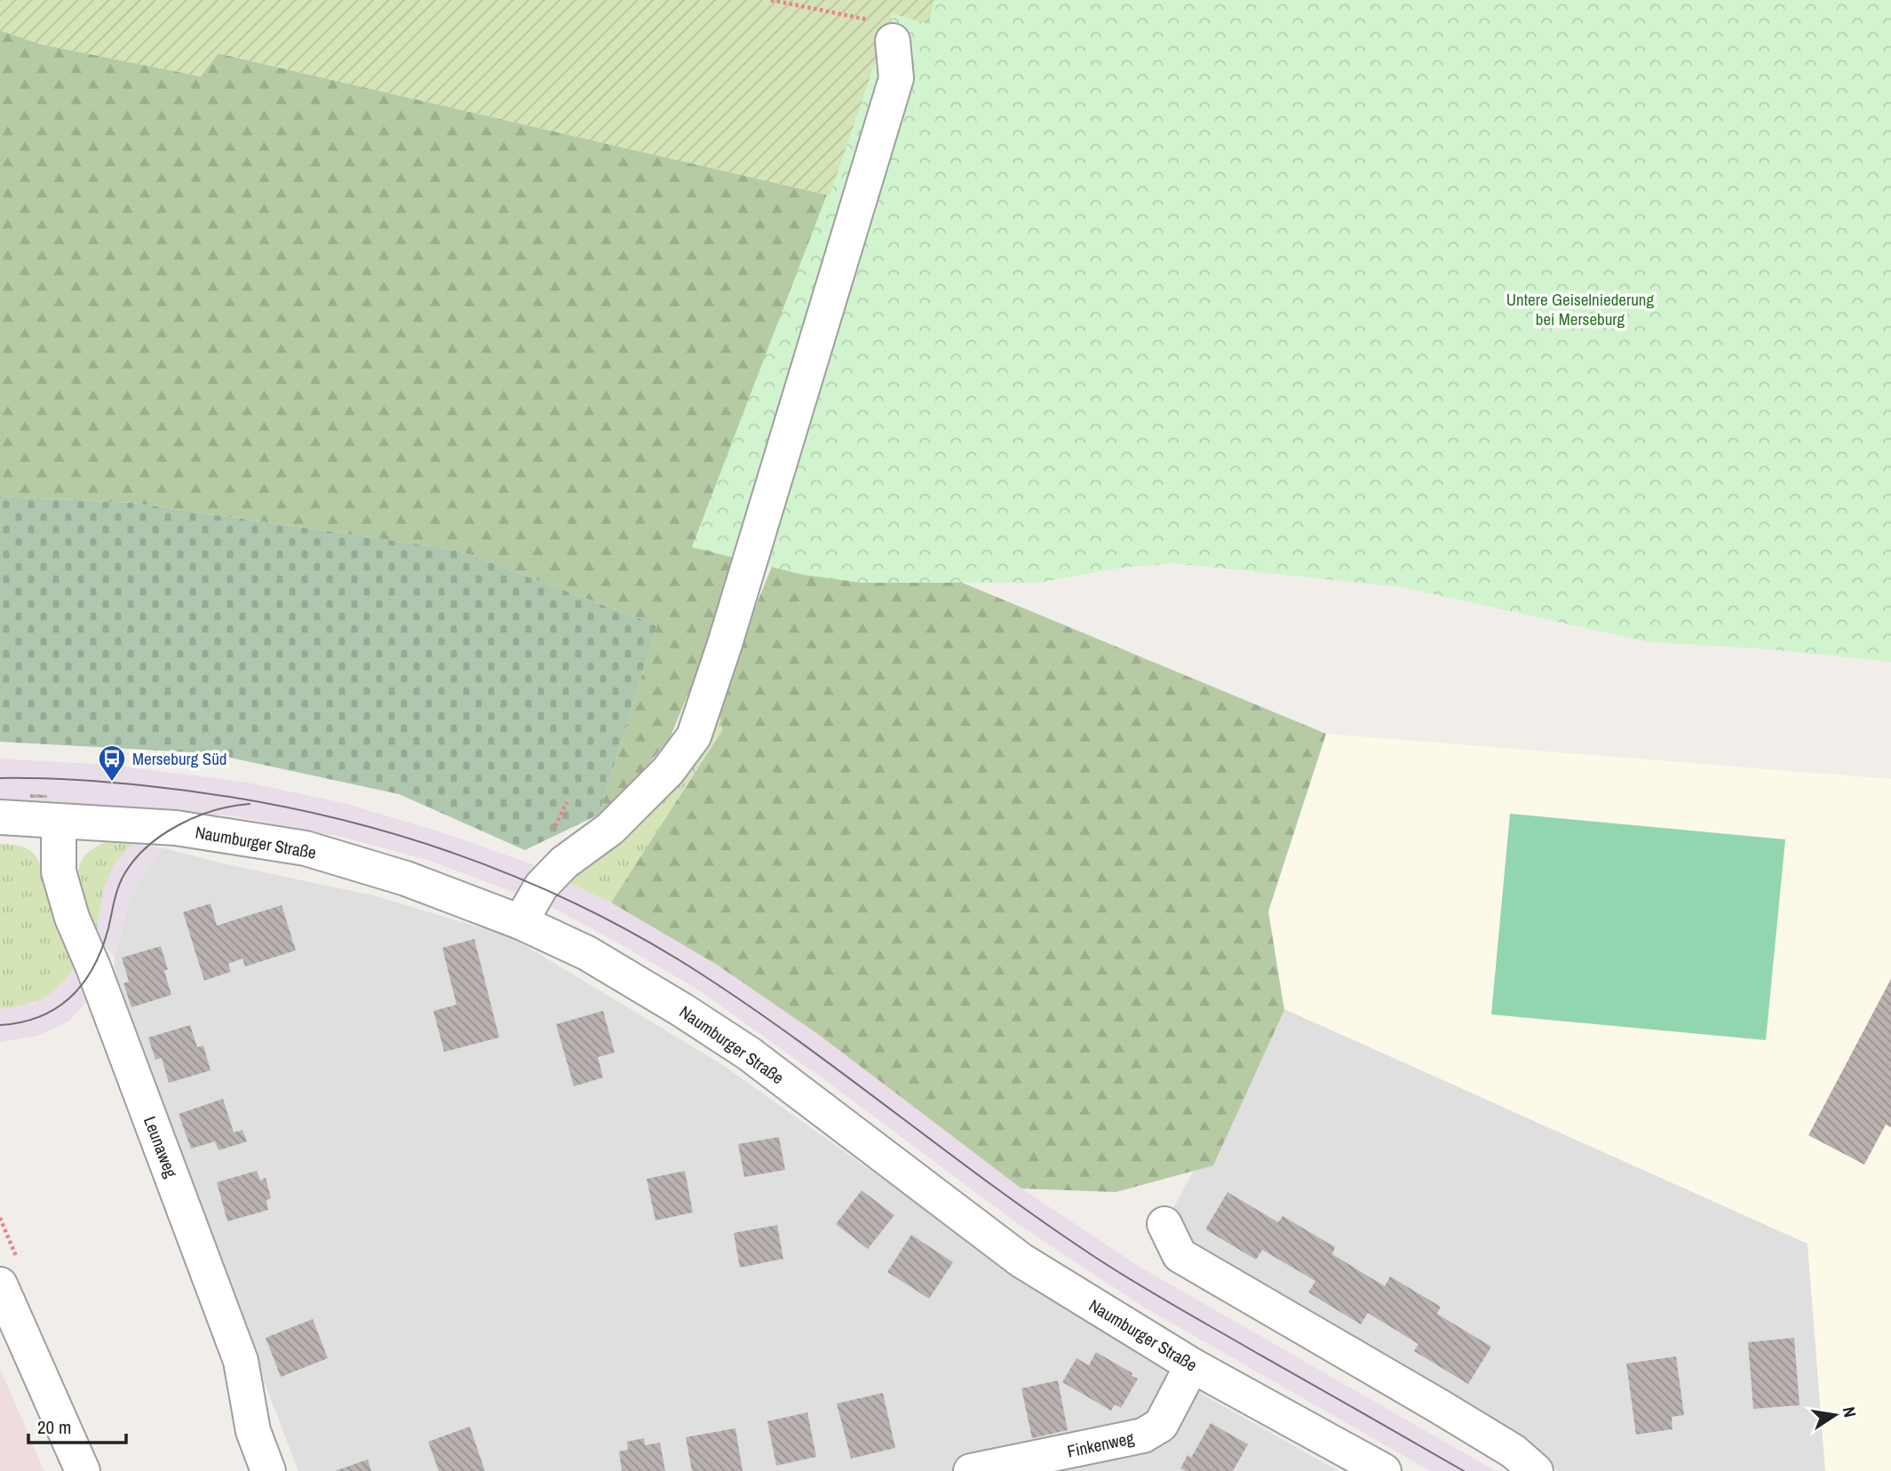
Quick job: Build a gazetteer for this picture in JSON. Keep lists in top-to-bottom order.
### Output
{
  "streets": {
    "street": ["Naumburger Straße", "Leunaweg", "Finkenweg"]
  },
  "crossings": [
    ["Naumburger Straße", "Leunaweg"],
    ["Naumburger Straße", "Finkenweg"]
  ],
  "parks": ["Untere Geiselniederung bei Merseburg"],
  "places": {
    "bus stop": ["Merseburg Süd"]
  },
  "scale_bar": "20 m",
  "north": "right"
}
